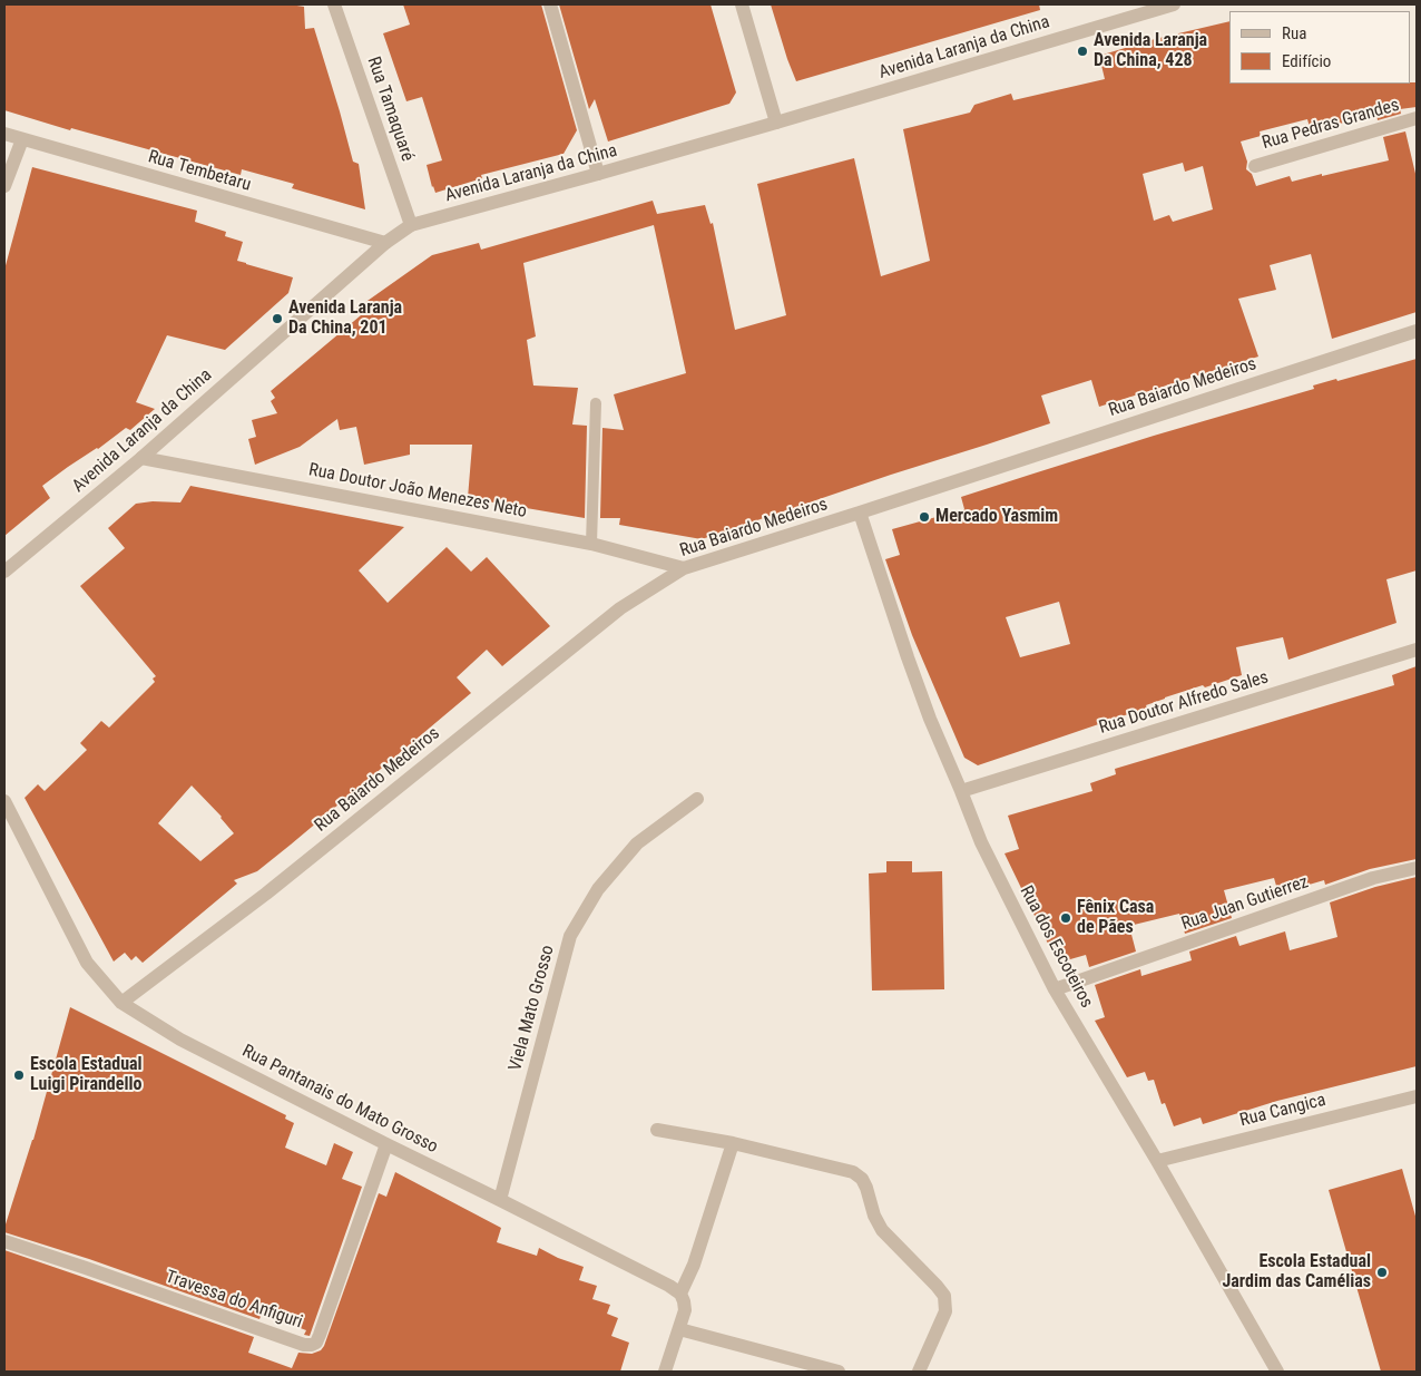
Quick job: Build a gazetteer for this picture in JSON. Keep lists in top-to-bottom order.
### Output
{
  "streets": {
    "street": [
      "Avenida Laranja da China",
      "Rua Tamaquaré",
      "Rua Pedras Grandes",
      "Rua Tembetaru",
      "Rua Baiardo Medeiros",
      "Rua Doutor João Menezes Neto",
      "Rua Doutor Alfredo Sales",
      "Rua Juan Gutierrez",
      "Rua dos Escoteiros",
      "Viela Mato Grosso",
      "Rua Pantanais do Mato Grosso",
      "Rua Cangica",
      "Travessa do Anfiguri"
    ]
  },
  "crossings": [
    ["Avenida Laranja da China", "Rua Tamaquaré"],
    ["Avenida Laranja da China", "Rua Tembetaru"],
    ["Avenida Laranja da China", "Rua Doutor João Menezes Neto"],
    ["Rua Baiardo Medeiros", "Rua Doutor João Menezes Neto"],
    ["Rua Baiardo Medeiros", "Rua dos Escoteiros"],
    ["Rua Baiardo Medeiros", "Rua Pantanais do Mato Grosso"],
    ["Rua Doutor Alfredo Sales", "Rua dos Escoteiros"],
    ["Rua Juan Gutierrez", "Rua dos Escoteiros"],
    ["Rua dos Escoteiros", "Rua Cangica"],
    ["Viela Mato Grosso", "Rua Pantanais do Mato Grosso"],
    ["Rua Pantanais do Mato Grosso", "Travessa do Anfiguri"]
  ],
  "places": [
    "Avenida Laranja Da China, 428",
    "Avenida Laranja Da China, 201",
    "Mercado Yasmim",
    "Fênix Casa de Pães",
    "Escola Estadual Luigi Pirandello",
    "Escola Estadual Jardim das Camélias"
  ],
  "legend": ["Rua", "Edifício"]
}
